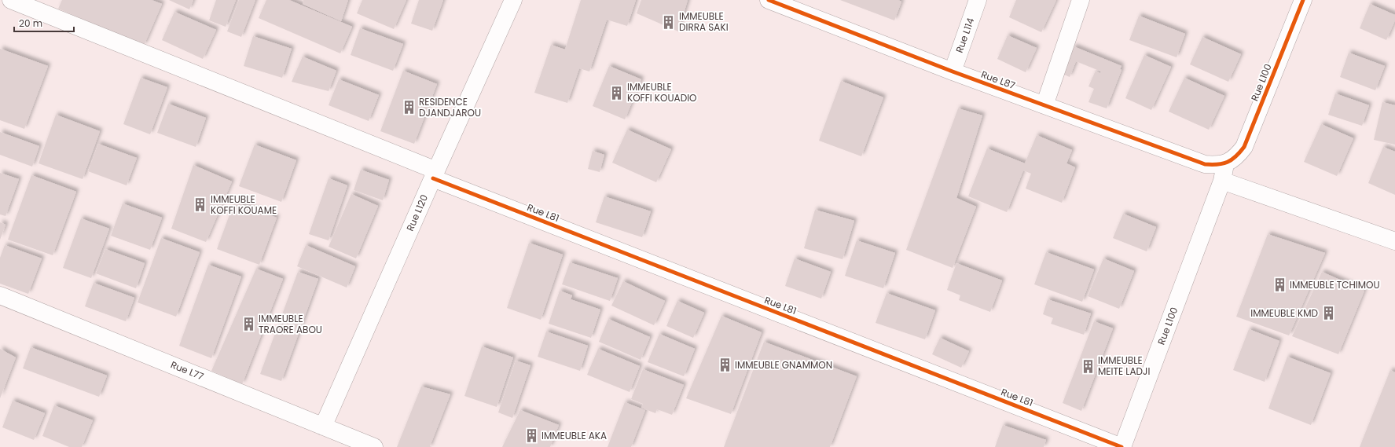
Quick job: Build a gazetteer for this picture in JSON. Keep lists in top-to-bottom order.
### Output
{
  "streets": {
    "street": [
      "Rue L114",
      "Rue L87",
      "Rue L100",
      "Rue L120",
      "Rue L81",
      "Rue L77"
    ]
  },
  "crossings": [
    ["Rue L114", "Rue L87"],
    ["Rue L87", "Rue L100"],
    ["Rue L100", "Rue L81"],
    ["Rue L120", "Rue L81"],
    ["Rue L120", "Rue L77"]
  ],
  "places": {
    "building": [
      "IMMEUBLE DIRRA SAKI",
      "IMMEUBLE KOFFI KOUADIO",
      "RESIDENCE DJANDJAROU",
      "IMMEUBLE KOFFI KOUAME",
      "IMMEUBLE TCHIMOU",
      "IMMEUBLE KMD",
      "IMMEUBLE TRAORE ABOU",
      "IMMEUBLE GNAMMON",
      "IMMEUBLE MEITE LADJI",
      "IMMEUBLE AKA"
    ]
  },
  "scale_bar": "20 m"
}
